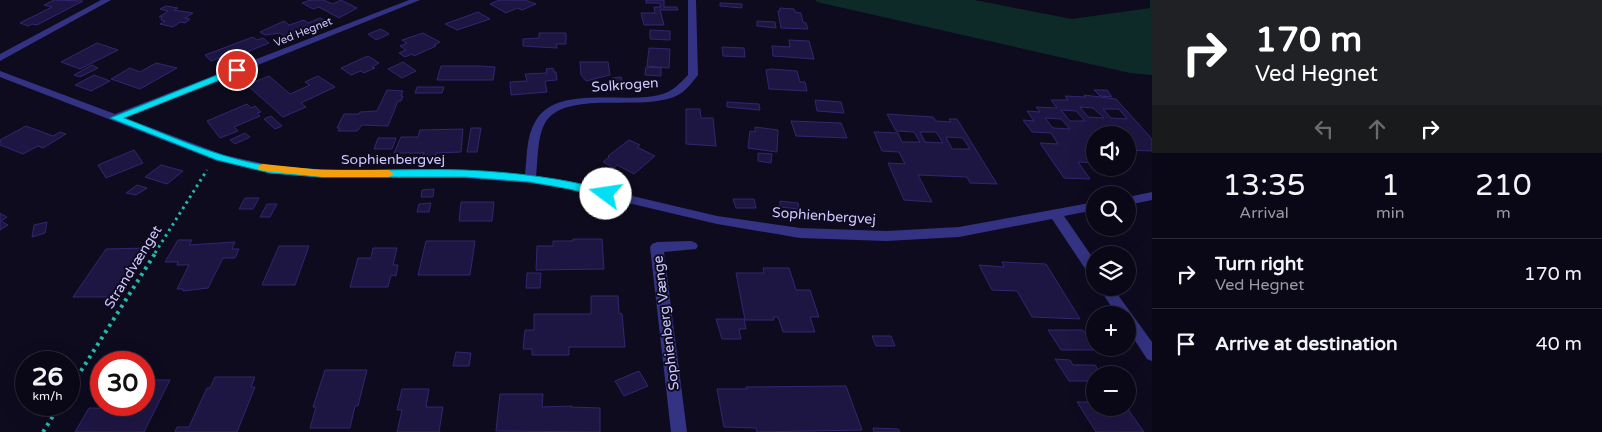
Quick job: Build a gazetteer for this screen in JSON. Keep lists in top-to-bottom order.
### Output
{
  "streets": {
    "street": [
      "Ved Hegnet",
      "Solkrogen",
      "Sophienbergvej",
      "Sophienberg Vænge"
    ],
    "path": ["Strandvænget"]
  },
  "crossings": [
    ["Ved Hegnet", "Sophienbergvej"],
    ["Solkrogen", "Sophienbergvej"],
    ["Sophienbergvej", "Strandvænget"]
  ],
  "page": {
    "turn": ["170 m", "Ved Hegnet"],
    "map_buttons": ["+", "−"],
    "eta": [
      "13:35",
      "Arrival",
      "1",
      "min",
      "210",
      "m"
    ],
    "list": [
      {
        "name": "Turn right",
        "note": "Ved Hegnet",
        "value": "170 m"
      },
      {
        "name": "Arrive at destination",
        "value": "40 m"
      }
    ],
    "speed": "26 km/h",
    "limit": "30"
  }
}
